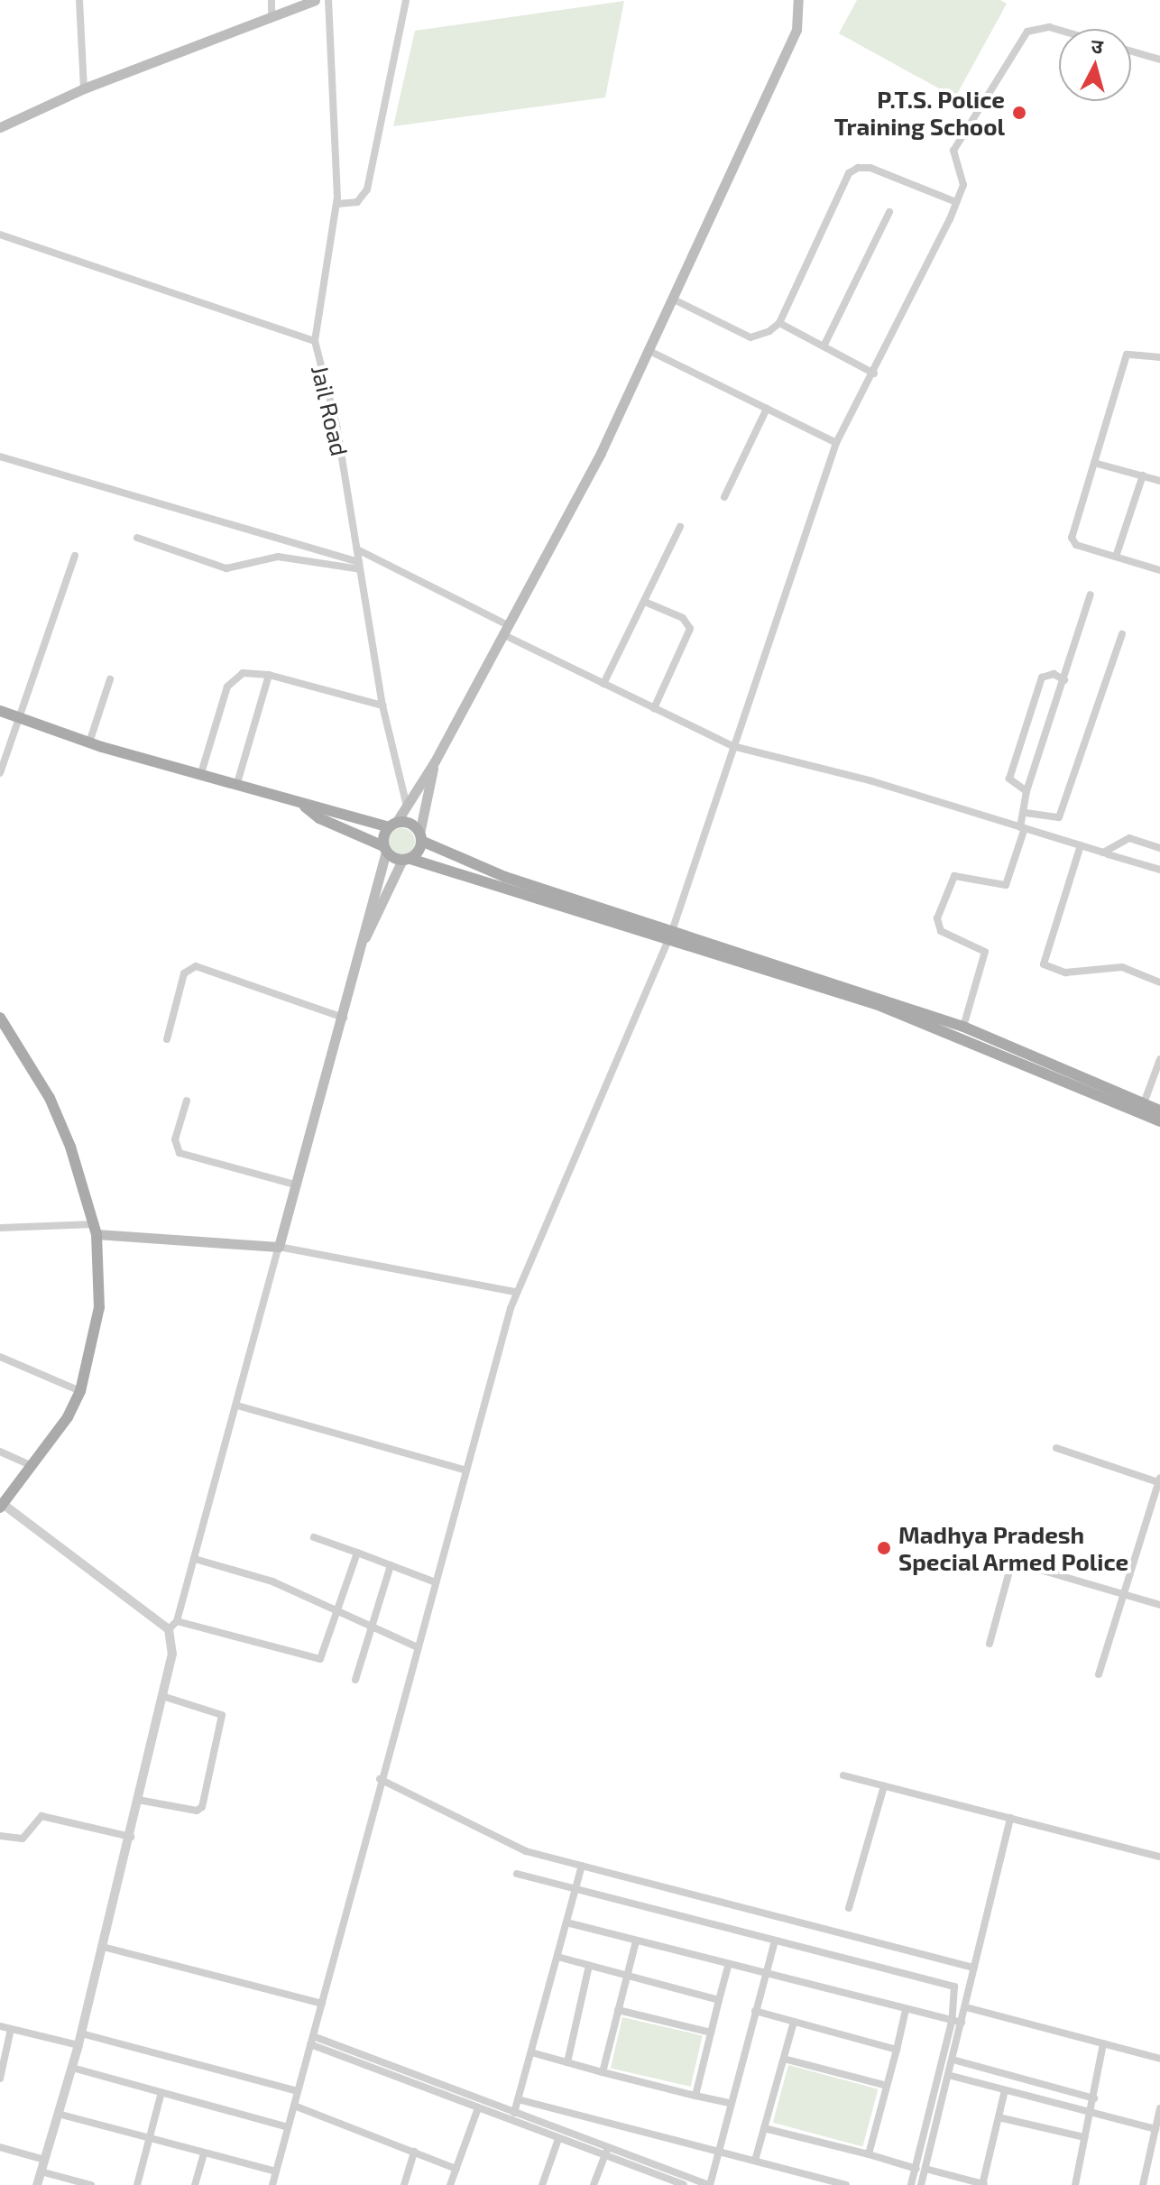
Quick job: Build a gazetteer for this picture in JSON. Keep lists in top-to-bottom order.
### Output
{
  "streets": {
    "street": ["Jail Road"]
  },
  "places": ["P.T.S. Police Training School", "Madhya Pradesh Special Armed Police"],
  "north": "top"
}
